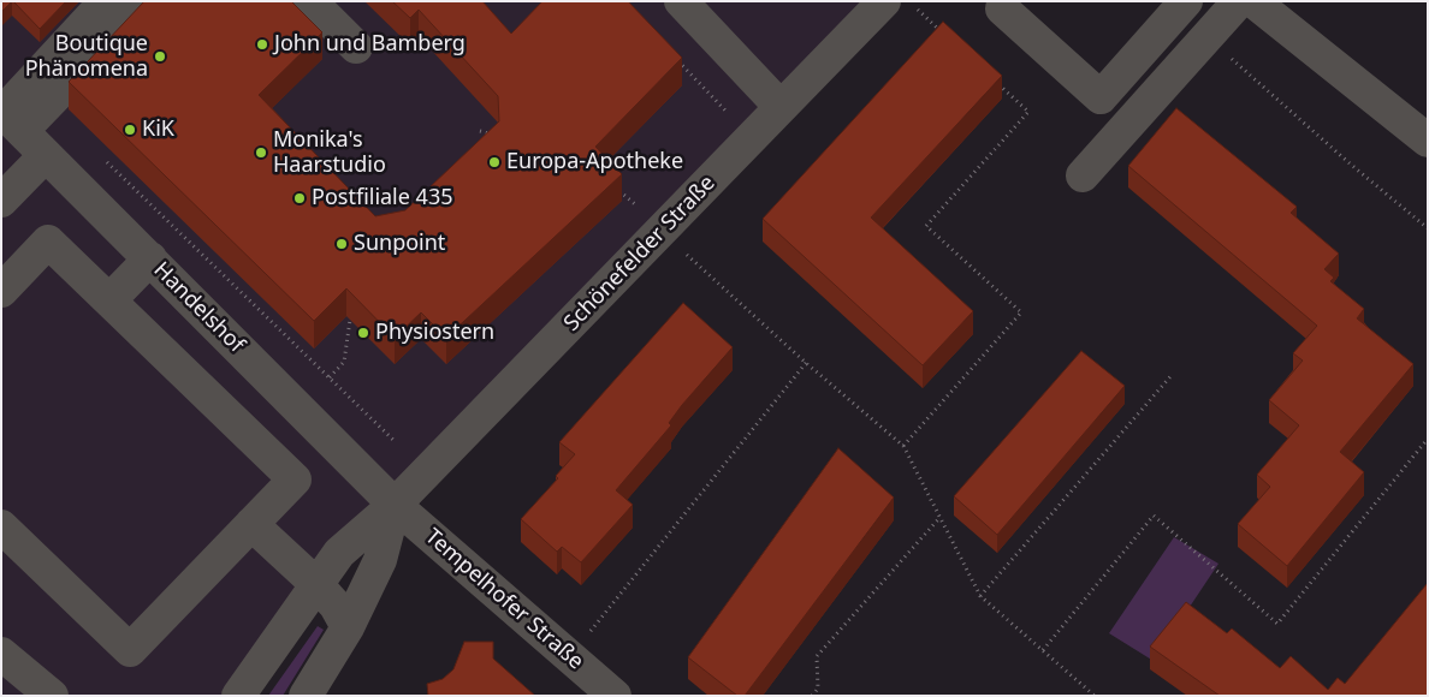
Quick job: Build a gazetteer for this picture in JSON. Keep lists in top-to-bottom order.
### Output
{
  "streets": {
    "street": ["Schönefelder Straße", "Handelshof", "Tempelhofer Straße"]
  },
  "crossings": [
    ["Schönefelder Straße", "Handelshof"],
    ["Schönefelder Straße", "Tempelhofer Straße"],
    ["Handelshof", "Tempelhofer Straße"]
  ],
  "places": [
    "John und Bamberg",
    "Boutique Phänomena",
    "KiK",
    "Monika's Haarstudio",
    "Europa-Apotheke",
    "Postfiliale 435",
    "Sunpoint",
    "Physiostern"
  ]
}
